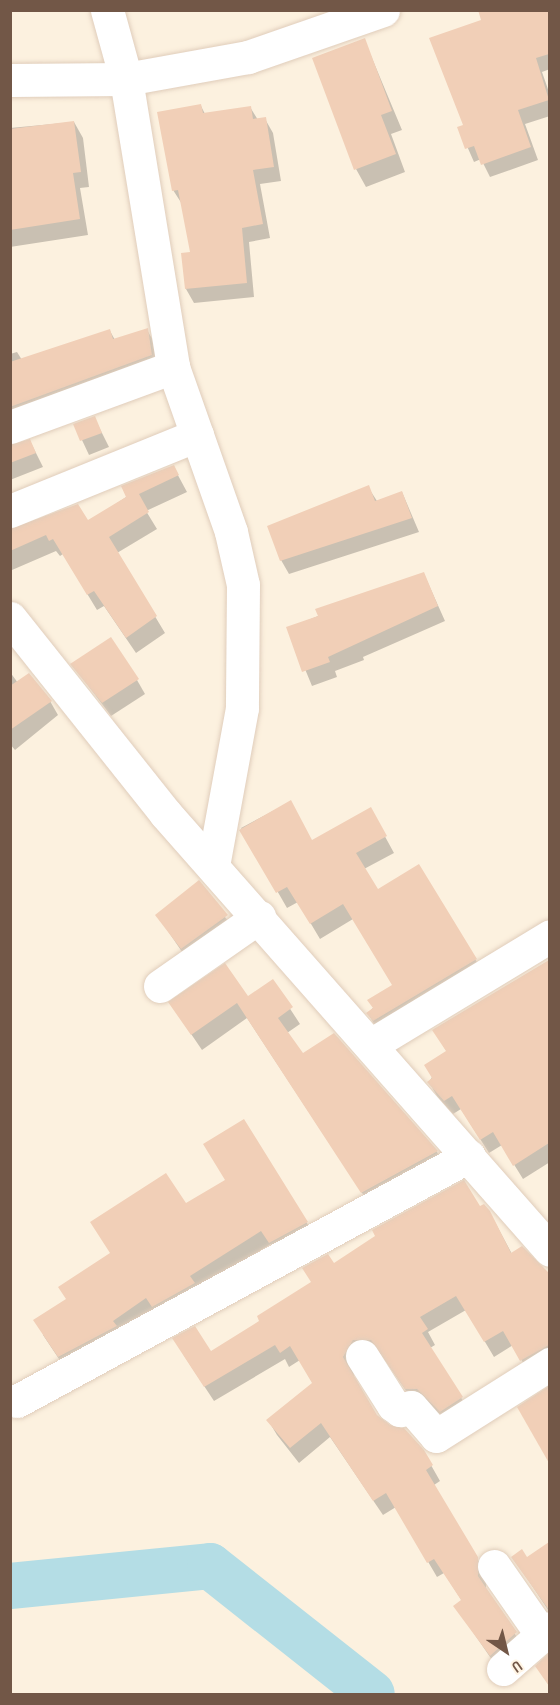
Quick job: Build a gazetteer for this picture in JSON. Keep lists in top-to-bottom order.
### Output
{
  "north": "bottom right"
}
